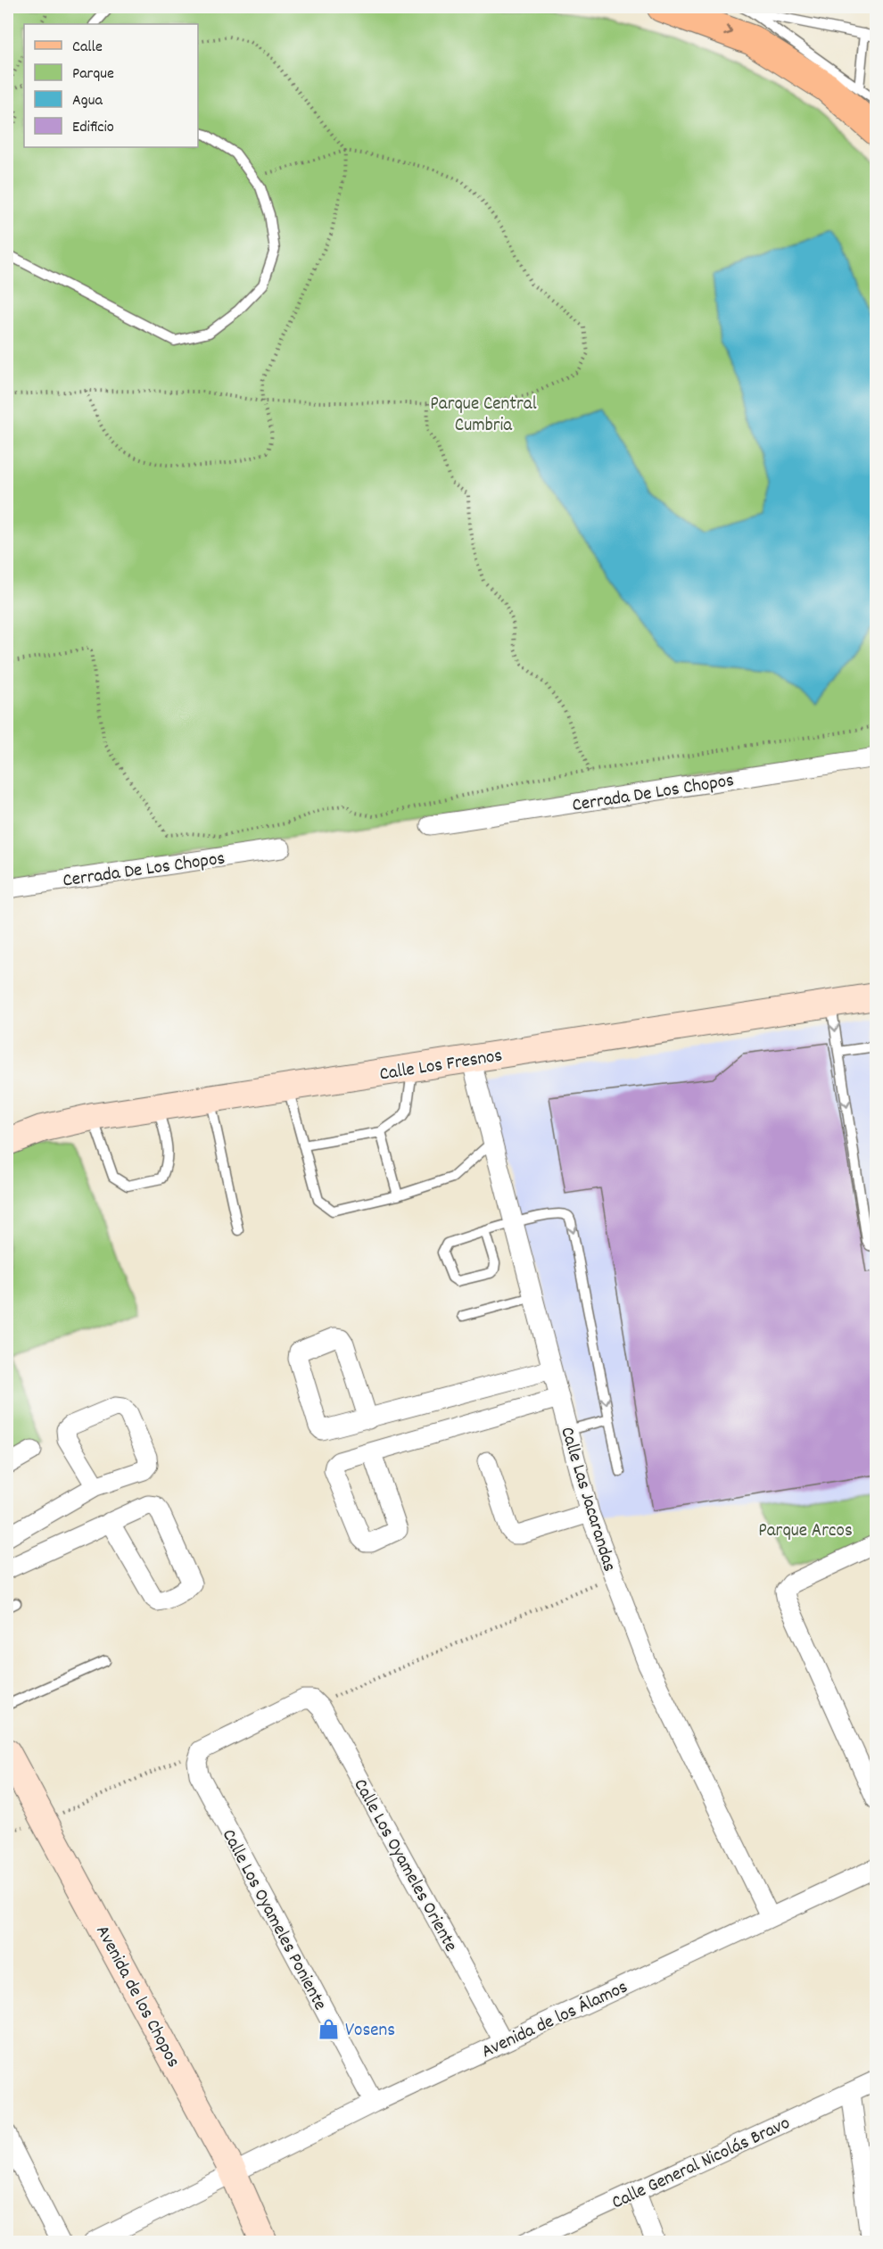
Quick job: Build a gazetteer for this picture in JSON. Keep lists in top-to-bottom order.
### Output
{
  "streets": {
    "street": [
      "Cerrada De Los Chopos",
      "Calle Los Fresnos",
      "Calle Las Jacarandas",
      "Calle Los Oyameles Oriente",
      "Calle Los Oyameles Poniente",
      "Avenida de los Chopos",
      "Avenida de los Álamos",
      "Calle General Nicolás Bravo"
    ]
  },
  "crossings": [
    ["Calle Los Fresnos", "Calle Las Jacarandas"],
    ["Calle Las Jacarandas", "Avenida de los Álamos"],
    ["Calle Los Oyameles Oriente", "Avenida de los Álamos"],
    ["Calle Los Oyameles Poniente", "Avenida de los Álamos"],
    ["Avenida de los Chopos", "Avenida de los Álamos"]
  ],
  "parks": ["Parque Central Cumbria", "Parque Arcos"],
  "places": {
    "shop": ["Vosens"]
  },
  "legend": [
    "Calle",
    "Parque",
    "Agua",
    "Edificio"
  ]
}
